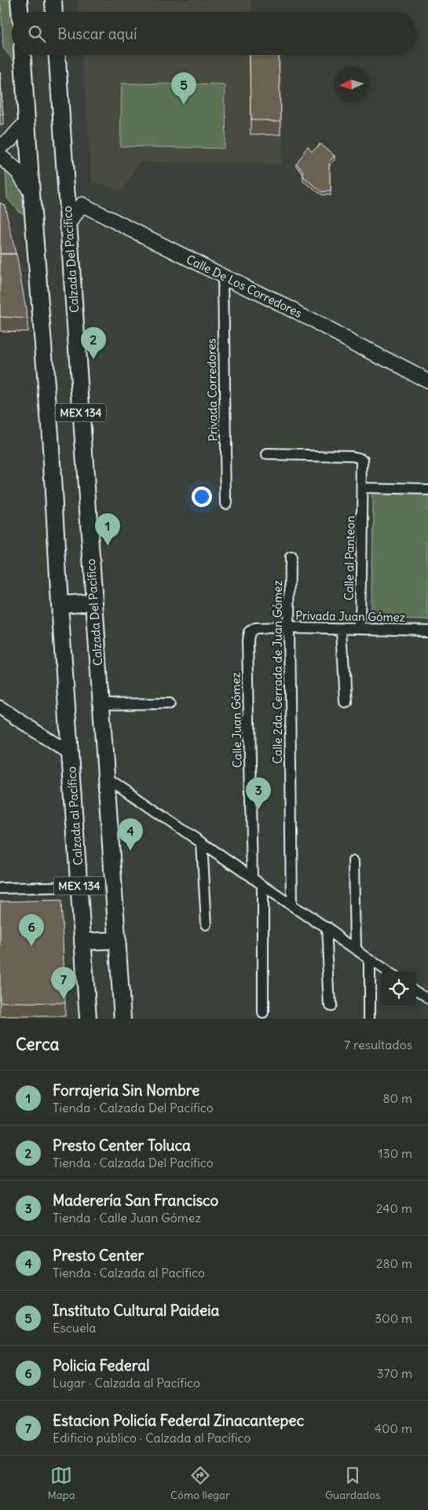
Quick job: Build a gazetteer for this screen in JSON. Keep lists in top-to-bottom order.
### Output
{
  "streets": {
    "main road": [
      "Calzada Del Pacífico",
      "Calle De Los Corredores",
      "MEX 134",
      "Calzada al Pacífico"
    ],
    "street": [
      "Privada Corredores",
      "Calle al Panteon",
      "Privada Juan Gómez",
      "Calle 2da. Cerrada de Juan Gómez",
      "Calle Juan Gómez"
    ]
  },
  "crossings": [
    ["Calzada Del Pacífico", "Calle De Los Corredores"],
    ["Calzada Del Pacífico", "MEX 134"],
    ["Calle De Los Corredores", "Privada Corredores"],
    ["MEX 134", "Calzada al Pacífico"],
    ["Calle al Panteon", "Privada Juan Gómez"],
    ["Privada Juan Gómez", "Calle 2da. Cerrada de Juan Gómez"],
    ["Privada Juan Gómez", "Calle Juan Gómez"]
  ],
  "north": "left",
  "page": {
    "search": "Buscar aquí",
    "pins": [
      "5",
      "2",
      "1",
      "3",
      "4",
      "6",
      "7"
    ],
    "heading": ["Cerca", "7 resultados"],
    "list": [
      {
        "mark": "1",
        "name": "Forrajeria Sin Nombre",
        "note": "Tienda · Calzada Del Pacífico",
        "value": "80 m"
      },
      {
        "mark": "2",
        "name": "Presto Center Toluca",
        "note": "Tienda · Calzada Del Pacífico",
        "value": "130 m"
      },
      {
        "mark": "3",
        "name": "Maderería San Francisco",
        "note": "Tienda · Calle Juan Gómez",
        "value": "240 m"
      },
      {
        "mark": "4",
        "name": "Presto Center",
        "note": "Tienda · Calzada al Pacífico",
        "value": "280 m"
      },
      {
        "mark": "5",
        "name": "Instituto Cultural Paideia",
        "note": "Escuela",
        "value": "300 m"
      },
      {
        "mark": "6",
        "name": "Policia Federal",
        "note": "Lugar · Calzada al Pacífico",
        "value": "370 m"
      },
      {
        "mark": "7",
        "name": "Estacion Policía Federal Zinacantepec",
        "note": "Edificio público · Calzada al Pacífico",
        "value": "400 m"
      }
    ],
    "nav": ["Mapa", "Cómo llegar", "Guardados"]
  }
}
